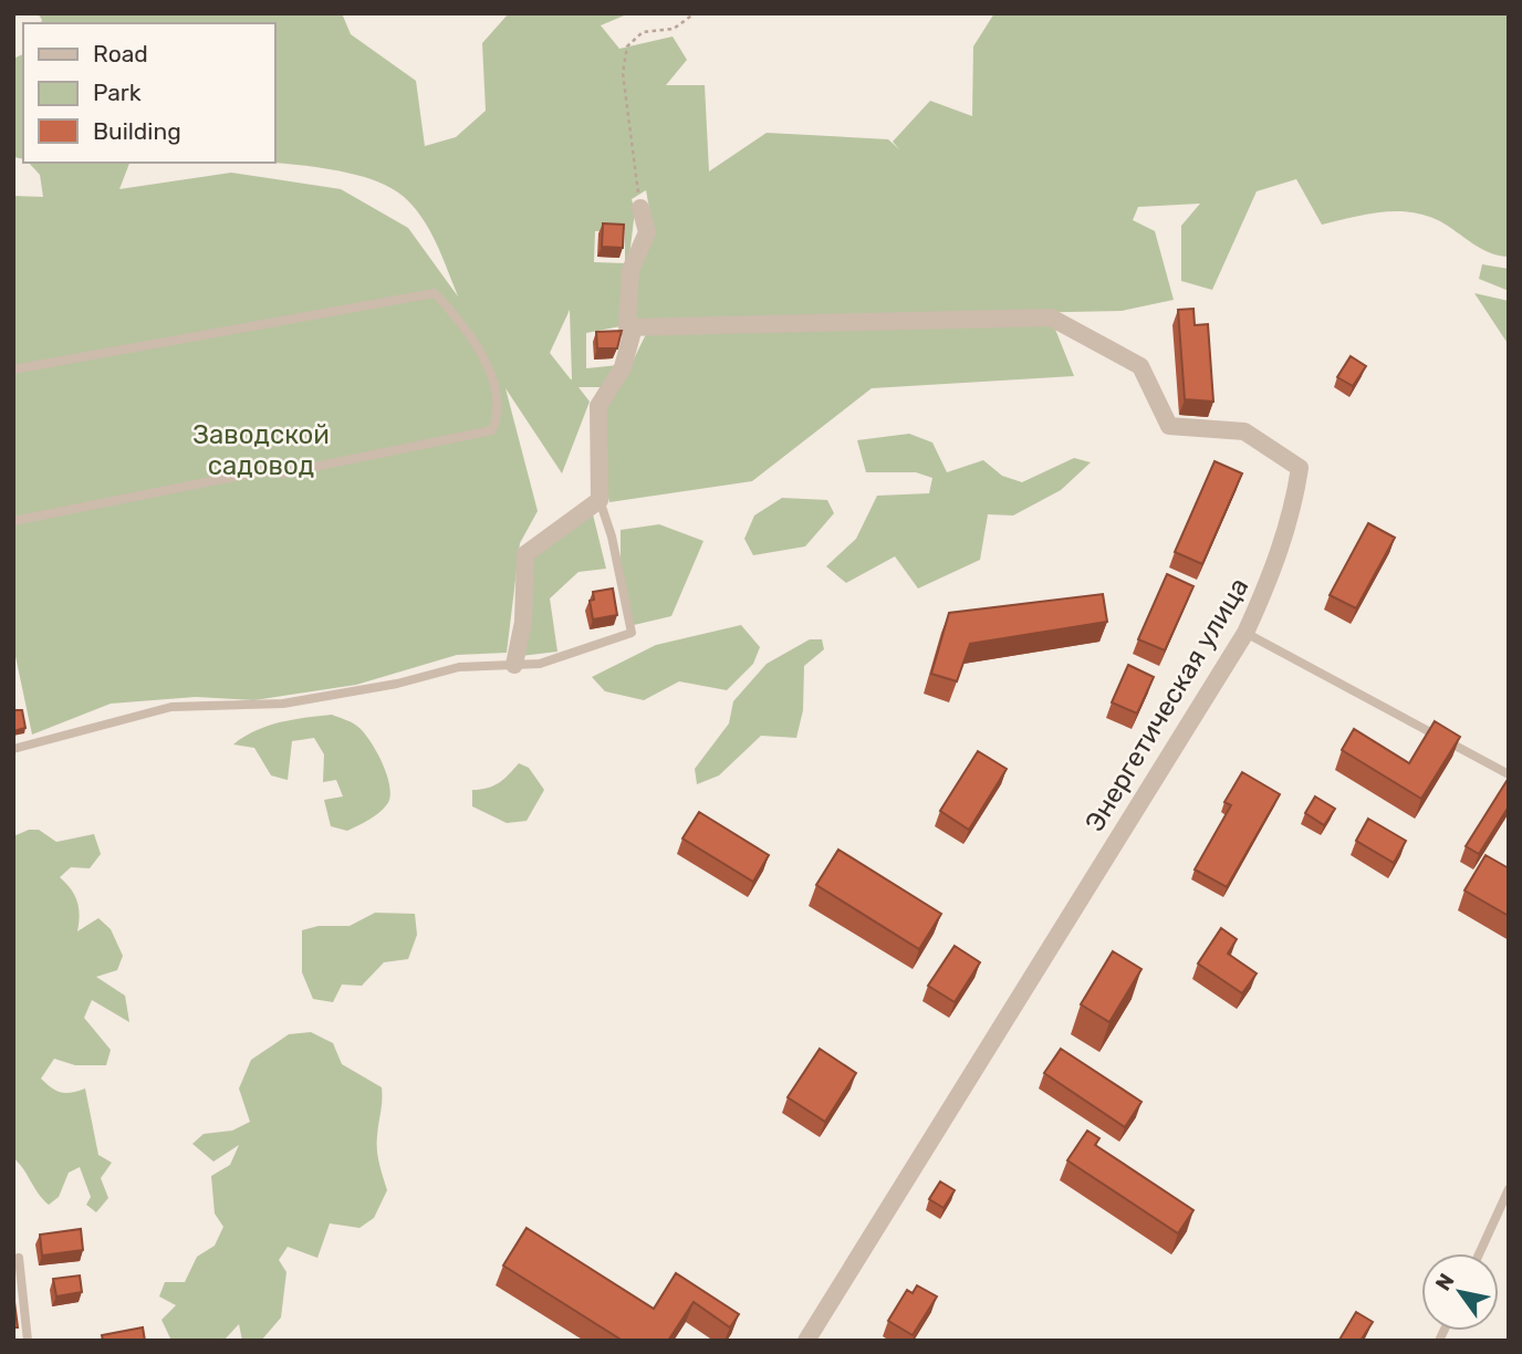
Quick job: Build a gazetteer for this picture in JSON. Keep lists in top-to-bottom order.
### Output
{
  "streets": {
    "street": ["Энергетическая улица"]
  },
  "parks": ["Заводской садовод"],
  "legend": ["Road", "Park", "Building"],
  "north": "top left"
}
